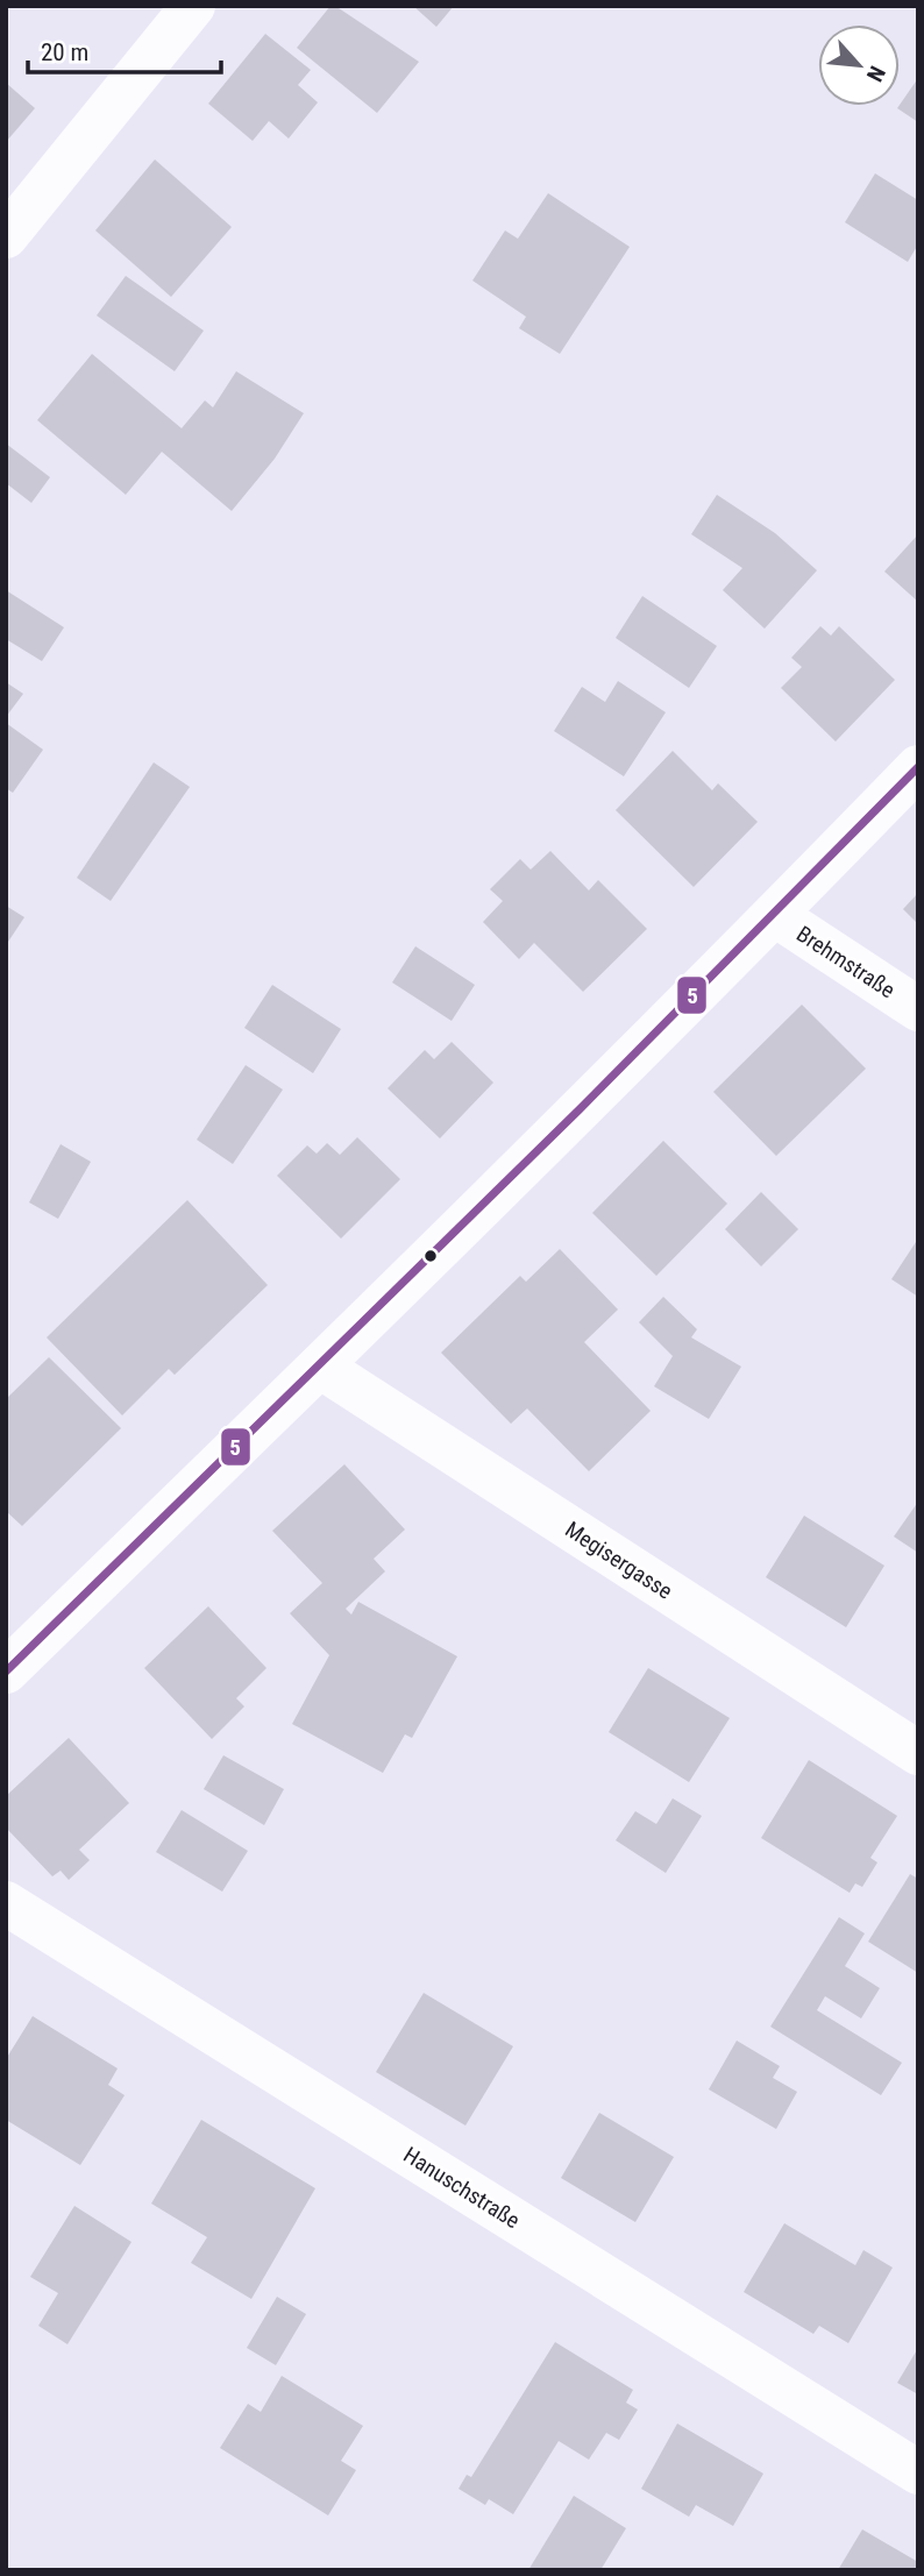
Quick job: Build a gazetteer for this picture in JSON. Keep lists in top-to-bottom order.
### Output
{
  "streets": {
    "street": ["Brehmstraße", "Megisergasse", "Hanuschstraße"]
  },
  "lines": ["transit line 5"],
  "scale_bar": "20 m",
  "north": "bottom right"
}
